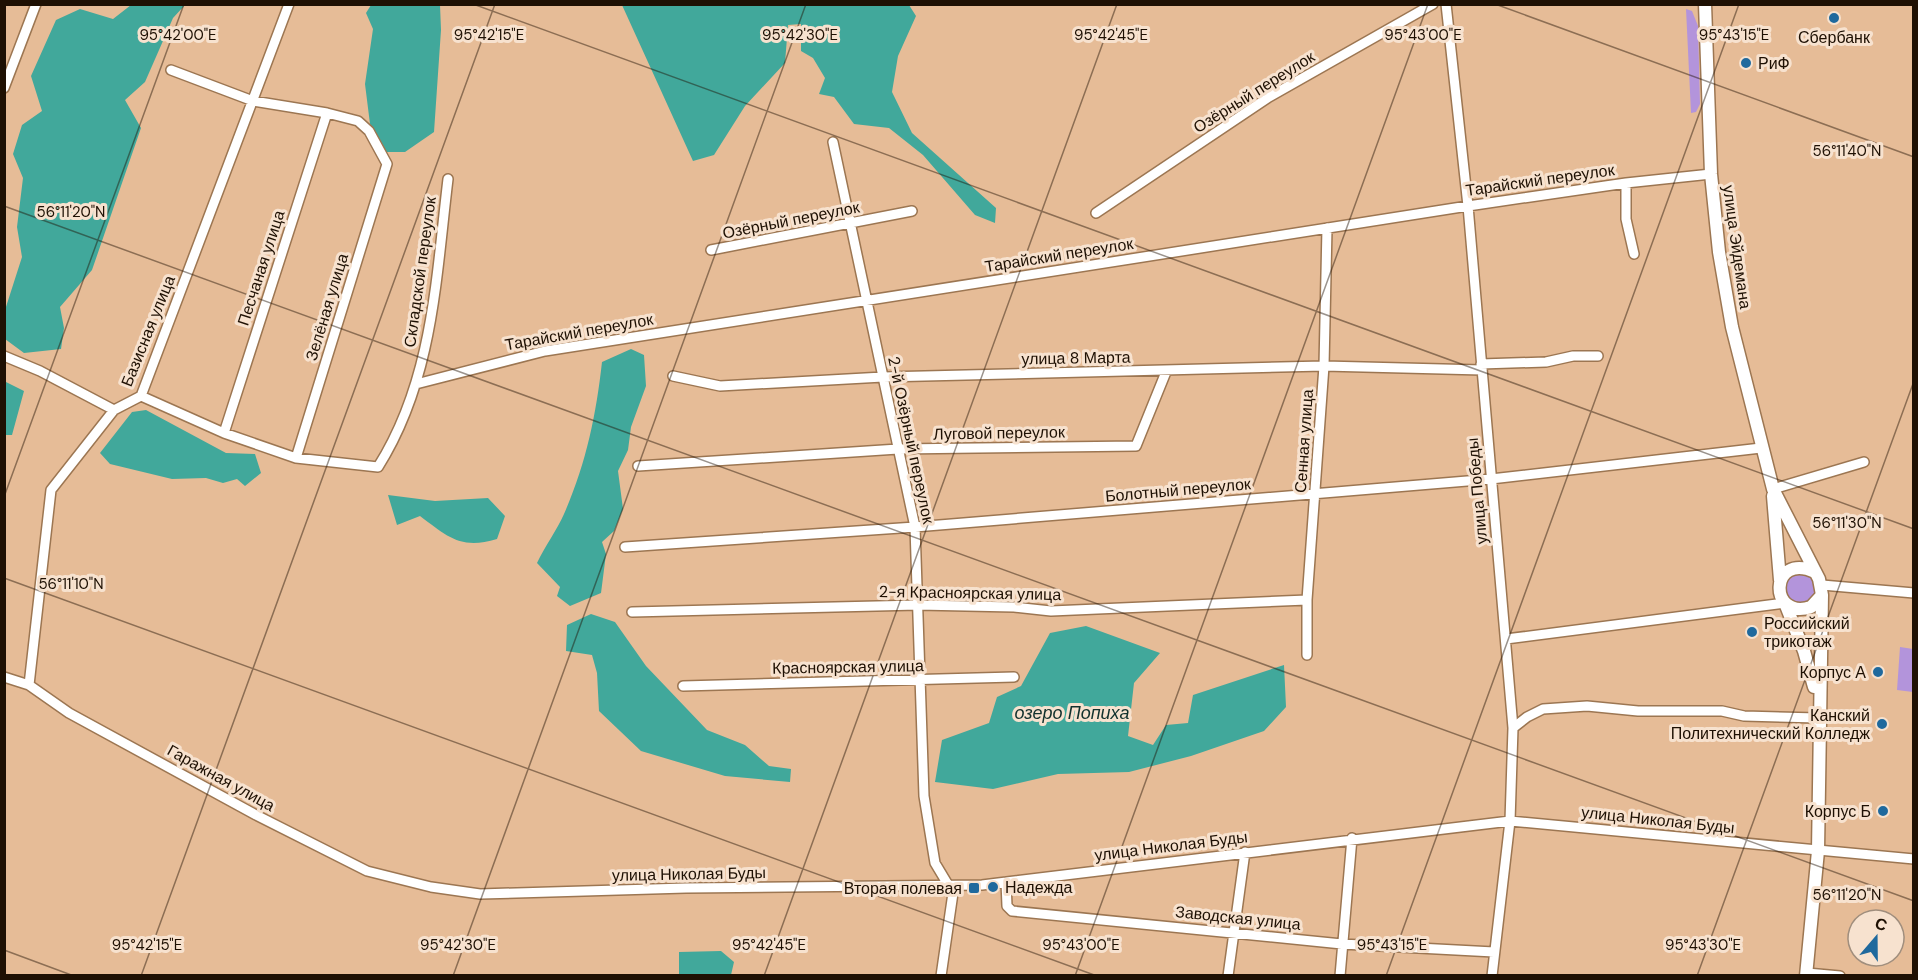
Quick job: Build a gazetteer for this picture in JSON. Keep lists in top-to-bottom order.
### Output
{
  "streets": {
    "main road": ["улица Эйдемана"],
    "street": [
      "Озёрный переулок",
      "Тарайский переулок",
      "Песчаная улица",
      "Складской переулок",
      "Зелёная улица",
      "Базисная улица",
      "улица 8 Марта",
      "Луговой переулок",
      "2-й Озёрный переулок",
      "Сенная улица",
      "Болотный переулок",
      "улица Победы",
      "2-я Красноярская улица",
      "Красноярская улица",
      "Гаражная улица",
      "улица Николая Буды",
      "Заводская улица"
    ]
  },
  "crossings": [
    ["Озёрный переулок", "2-й Озёрный переулок"],
    ["Тарайский переулок", "улица Эйдемана"],
    ["Тарайский переулок", "Складской переулок"],
    ["Тарайский переулок", "2-й Озёрный переулок"],
    ["Тарайский переулок", "Сенная улица"],
    ["Тарайский переулок", "улица Победы"],
    ["улица Эйдемана", "Болотный переулок"],
    ["Песчаная улица", "Зелёная улица"],
    ["Складской переулок", "Зелёная улица"],
    ["Базисная улица", "Гаражная улица"],
    ["улица 8 Марта", "Луговой переулок"],
    ["улица 8 Марта", "2-й Озёрный переулок"],
    ["улица 8 Марта", "Сенная улица"],
    ["улица 8 Марта", "улица Победы"],
    ["Луговой переулок", "2-й Озёрный переулок"],
    ["2-й Озёрный переулок", "Болотный переулок"],
    ["2-й Озёрный переулок", "2-я Красноярская улица"],
    ["2-й Озёрный переулок", "Красноярская улица"],
    ["2-й Озёрный переулок", "улица Николая Буды"],
    ["Сенная улица", "Болотный переулок"],
    ["Сенная улица", "2-я Красноярская улица"],
    ["Болотный переулок", "улица Победы"],
    ["улица Победы", "улица Николая Буды"],
    ["улица Победы", "Заводская улица"],
    ["Гаражная улица", "улица Николая Буды"],
    ["улица Николая Буды", "Заводская улица"]
  ],
  "water": ["озеро Попиха"],
  "places": {
    "other": [
      "Сбербанк",
      "РиФ",
      "Российский трикотаж",
      "Корпус А",
      "Канский Политехнический Колледж",
      "Корпус Б",
      "Надежда"
    ],
    "transit": ["Вторая полевая"]
  },
  "north": "top",
  "coordinates": [
    "95°42'15\"E",
    "95°42'30\"E",
    "95°42'45\"E",
    "95°43'00\"E",
    "95°43'15\"E",
    "95°42'00\"E",
    "56°11'40\"N",
    "56°11'20\"N",
    "56°11'30\"N",
    "56°11'10\"N",
    "95°43'30\"E"
  ]
}
